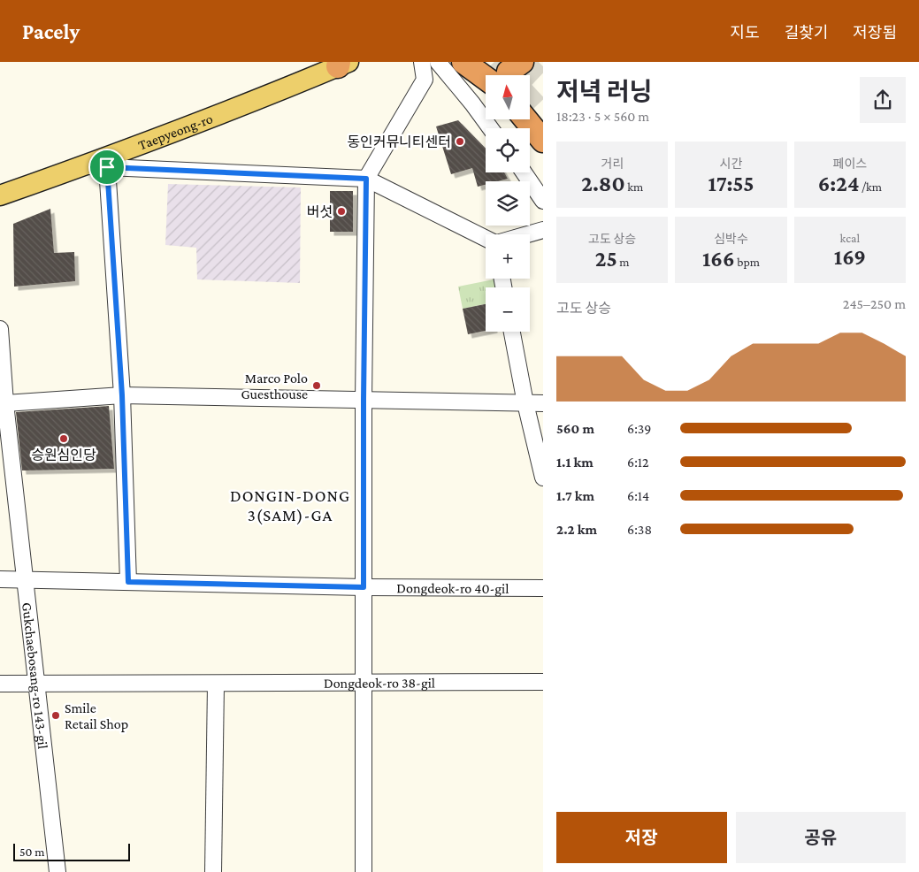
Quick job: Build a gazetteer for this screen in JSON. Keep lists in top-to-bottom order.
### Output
{
  "streets": {
    "main road": ["Taepyeong-ro"],
    "street": ["Dongdeok-ro 40-gil", "Gukchaebosang-ro 143-gil", "Dongdeok-ro 38-gil"]
  },
  "crossings": [
    ["Dongdeok-ro 40-gil", "Gukchaebosang-ro 143-gil"],
    ["Gukchaebosang-ro 143-gil", "Dongdeok-ro 38-gil"]
  ],
  "districts": ["DONGIN-DONG 3(SAM)-GA"],
  "places": [
    "동인커뮤니티센터",
    "버섯",
    "Marco Polo Guesthouse",
    "승원심인당",
    "Smile Retail Shop"
  ],
  "scale_bar": "50 m",
  "north": "top",
  "page": {
    "header": "Pacely",
    "nav": ["지도", "길찾기", "저장됨"],
    "heading": ["저녁 러닝", "18:23 · 5 × 560 m"],
    "map_buttons": ["+", "−"],
    "stats": [
      ["거리", "2.80 km"],
      ["시간", "17:55"],
      ["페이스", "6:24 /km"],
      ["고도 상승", "25 m"],
      ["심박수", "166 bpm"],
      ["kcal", "169"]
    ],
    "chart": ["고도 상승", "245–250 m"],
    "list": [
      {
        "name": "560 m",
        "note": "6:39"
      },
      {
        "name": "1.1 km",
        "note": "6:12"
      },
      {
        "name": "1.7 km",
        "note": "6:14"
      },
      {
        "name": "2.2 km",
        "note": "6:38"
      }
    ],
    "buttons": ["저장", "공유"],
    "scale": "50 m"
  }
}
